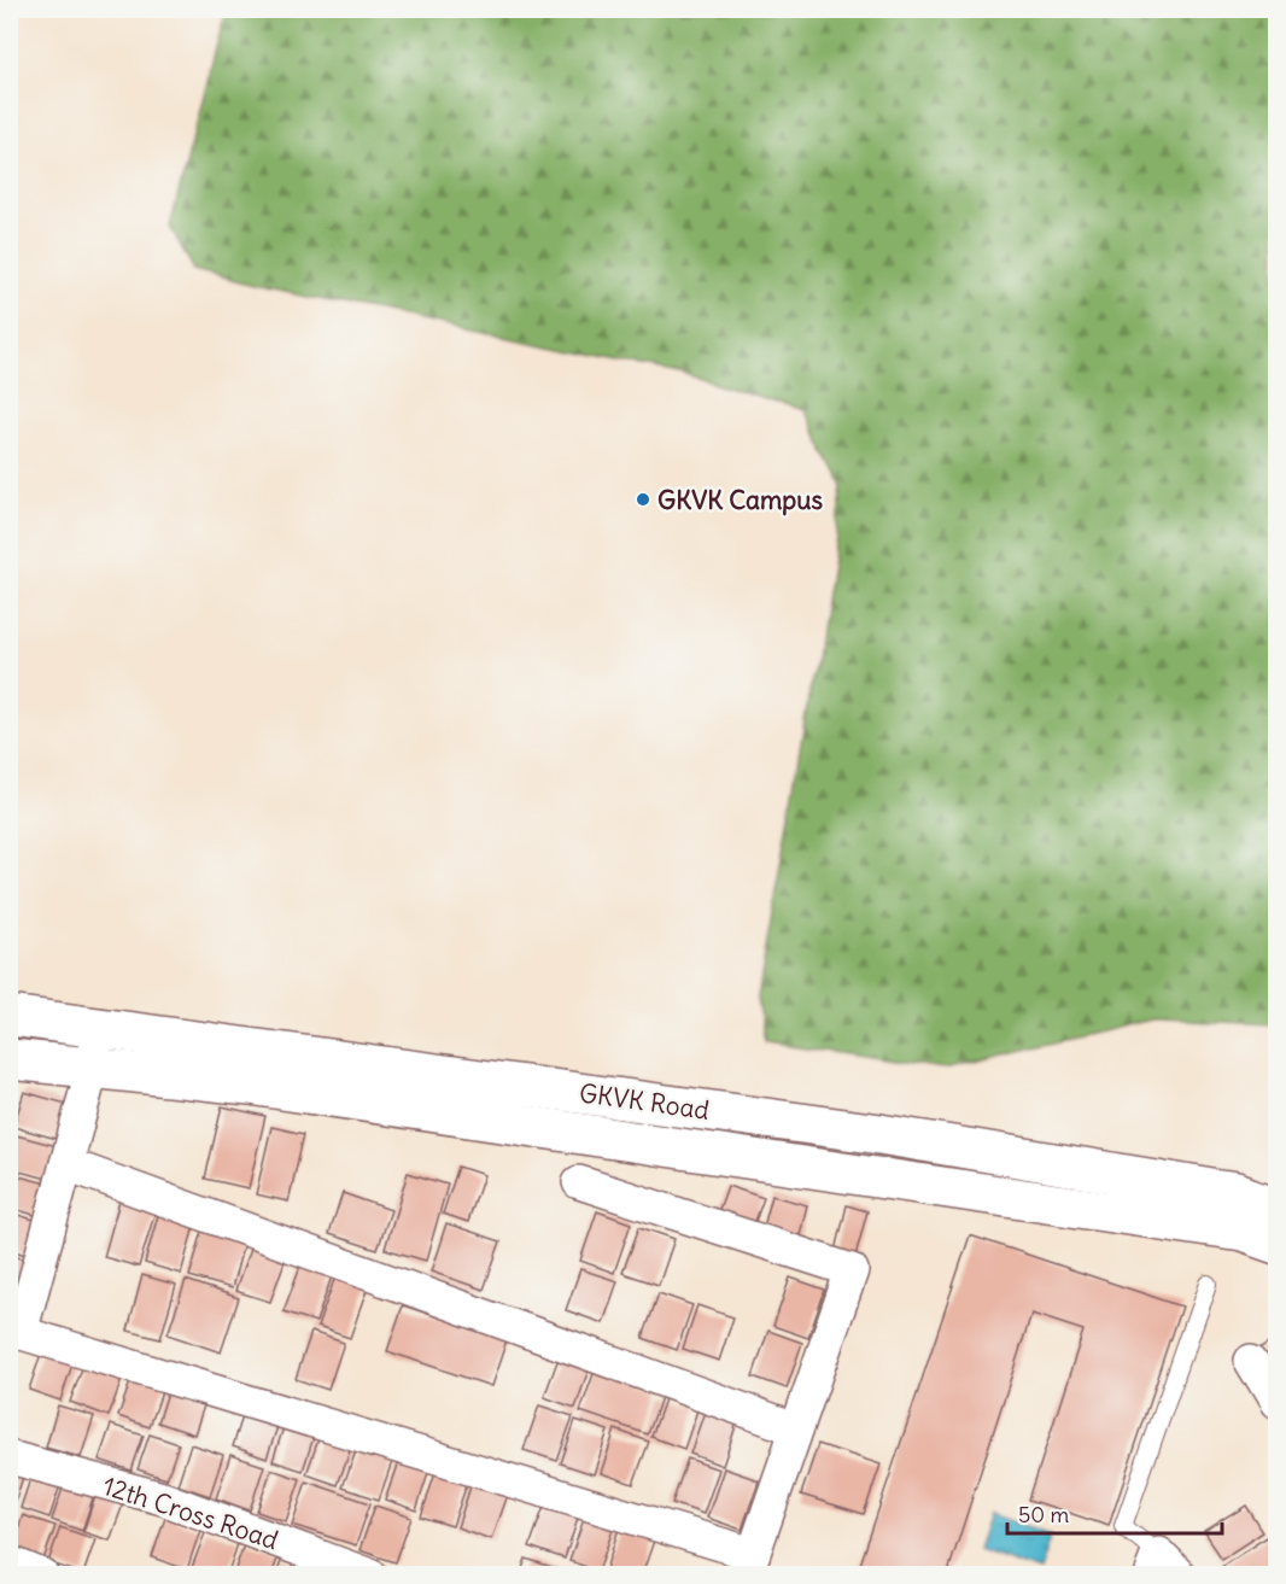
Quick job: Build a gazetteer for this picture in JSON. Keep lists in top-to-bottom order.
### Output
{
  "streets": {
    "main road": ["GKVK Road"],
    "street": ["12th Cross Road"]
  },
  "places": ["GKVK Campus"],
  "scale_bar": "50 m"
}
